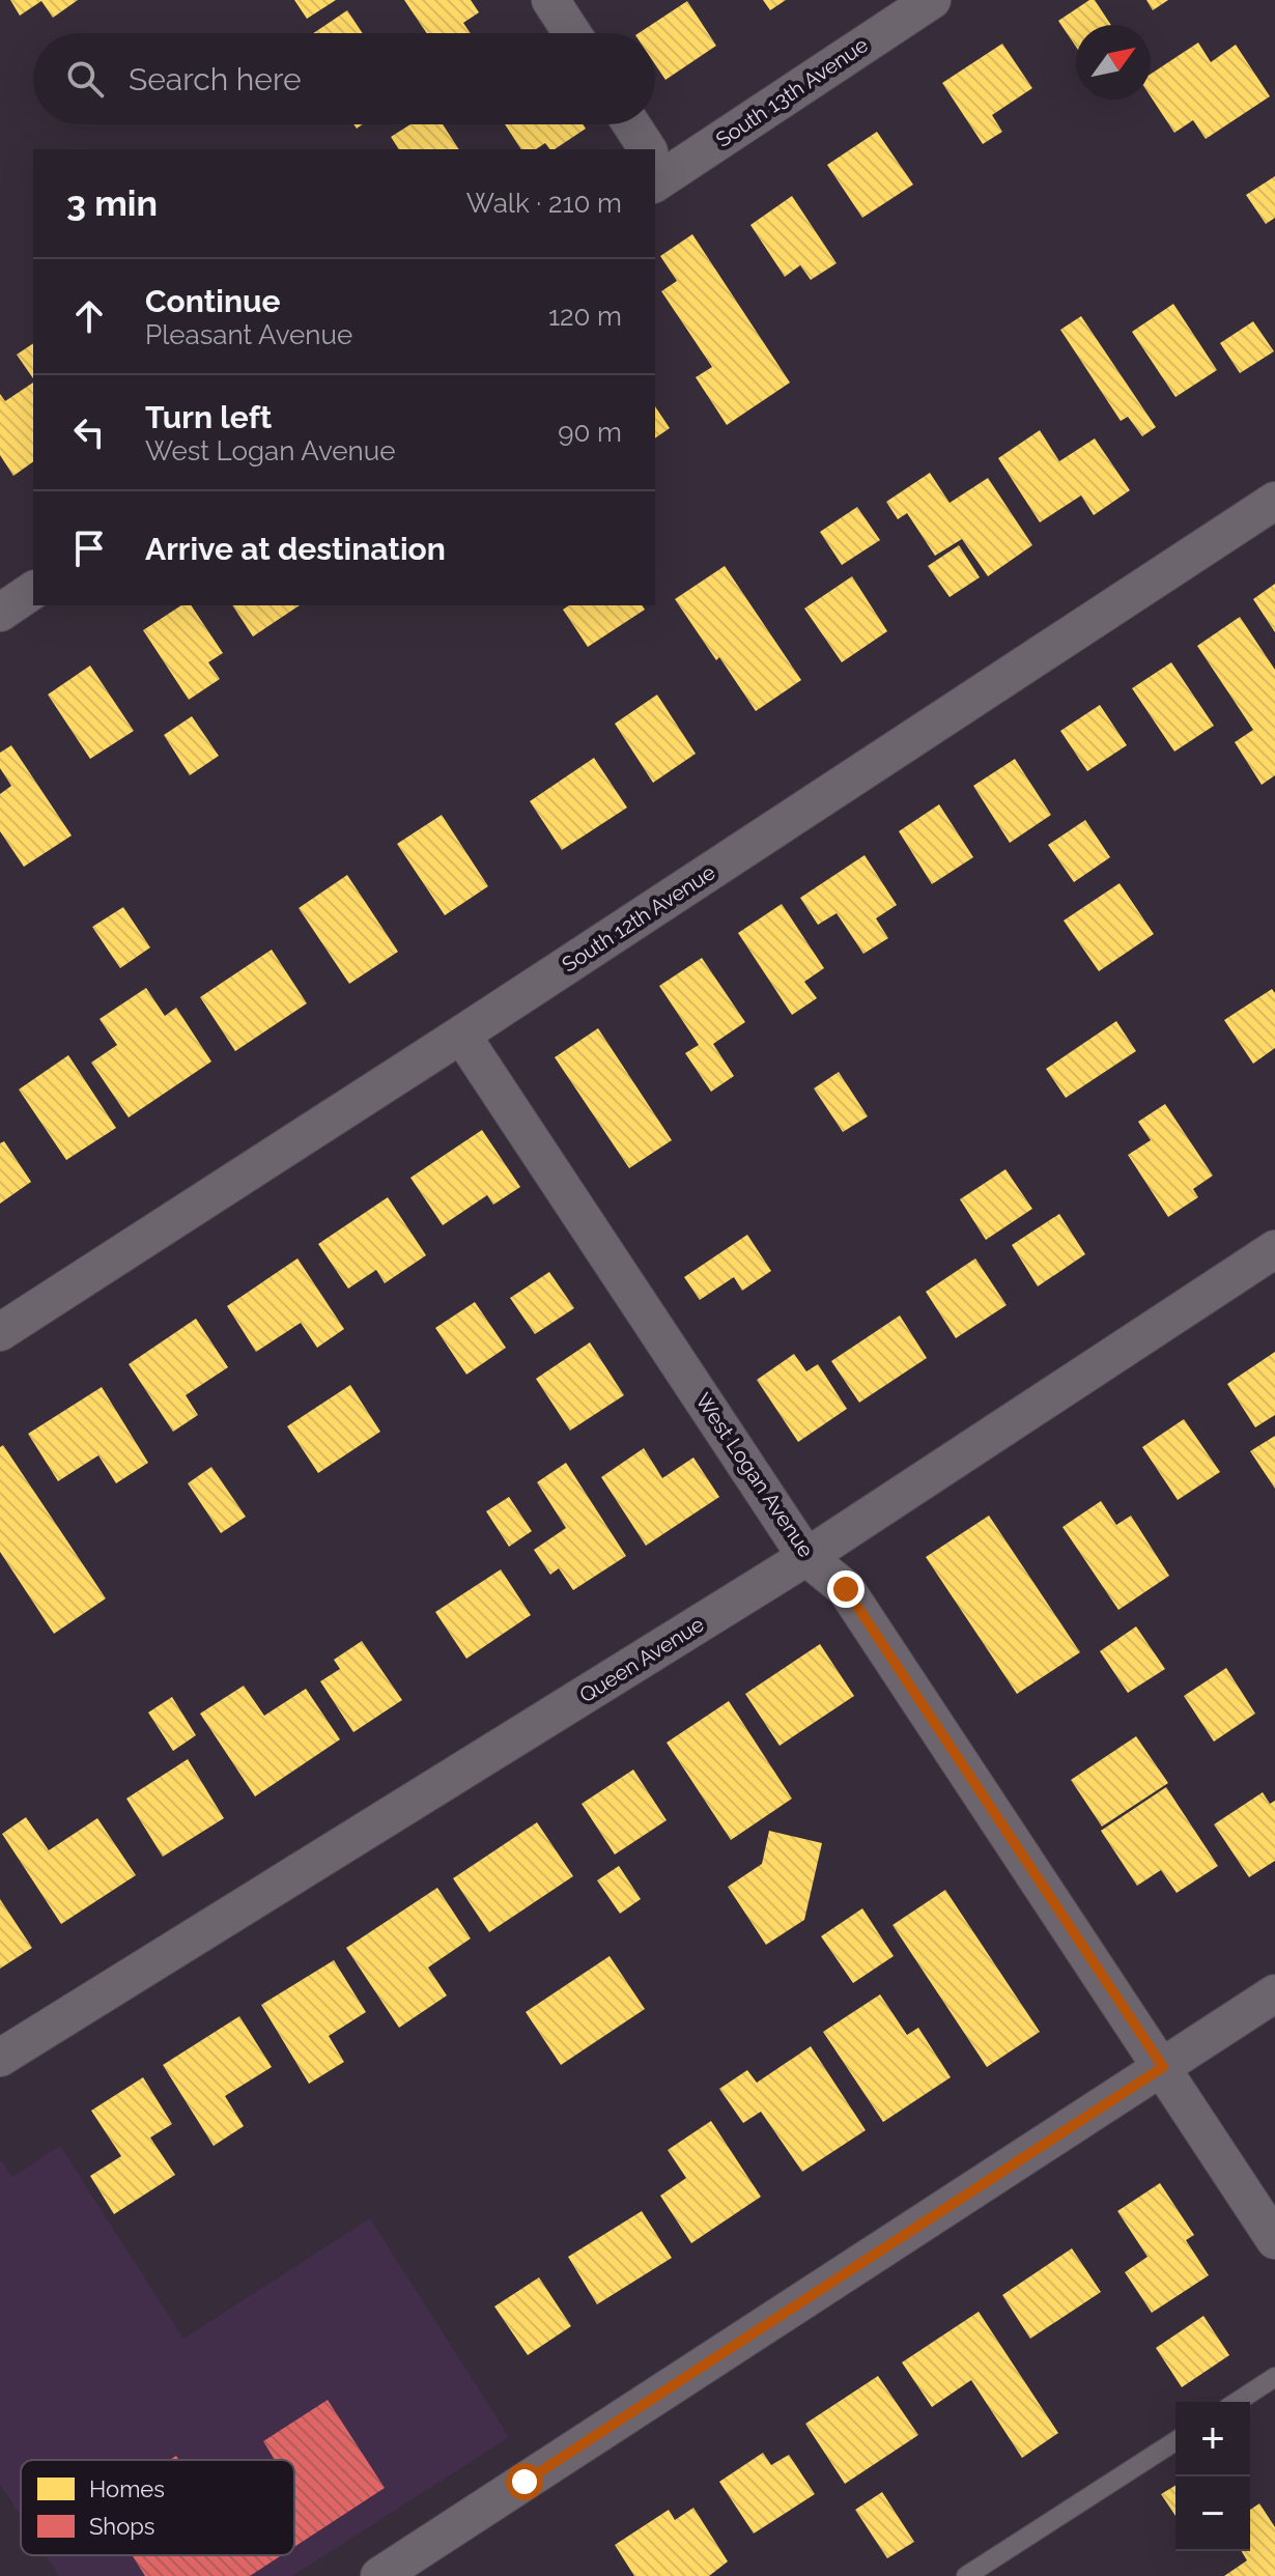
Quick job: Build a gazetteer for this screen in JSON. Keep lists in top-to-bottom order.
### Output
{
  "streets": {
    "street": [
      "South 13th Avenue",
      "South 12th Avenue",
      "West Logan Avenue",
      "Queen Avenue"
    ]
  },
  "crossings": [
    ["South 12th Avenue", "West Logan Avenue"],
    ["West Logan Avenue", "Queen Avenue"]
  ],
  "legend": ["Homes", "Shops"],
  "north": "top right",
  "page": {
    "search": "Search here",
    "heading": ["3 min", "Walk · 210 m"],
    "list": [
      ["Continue", "Pleasant Avenue", "120 m"],
      ["Turn left", "West Logan Avenue", "90 m"],
      "Arrive at destination"
    ],
    "map_buttons": ["+", "−"]
  }
}
